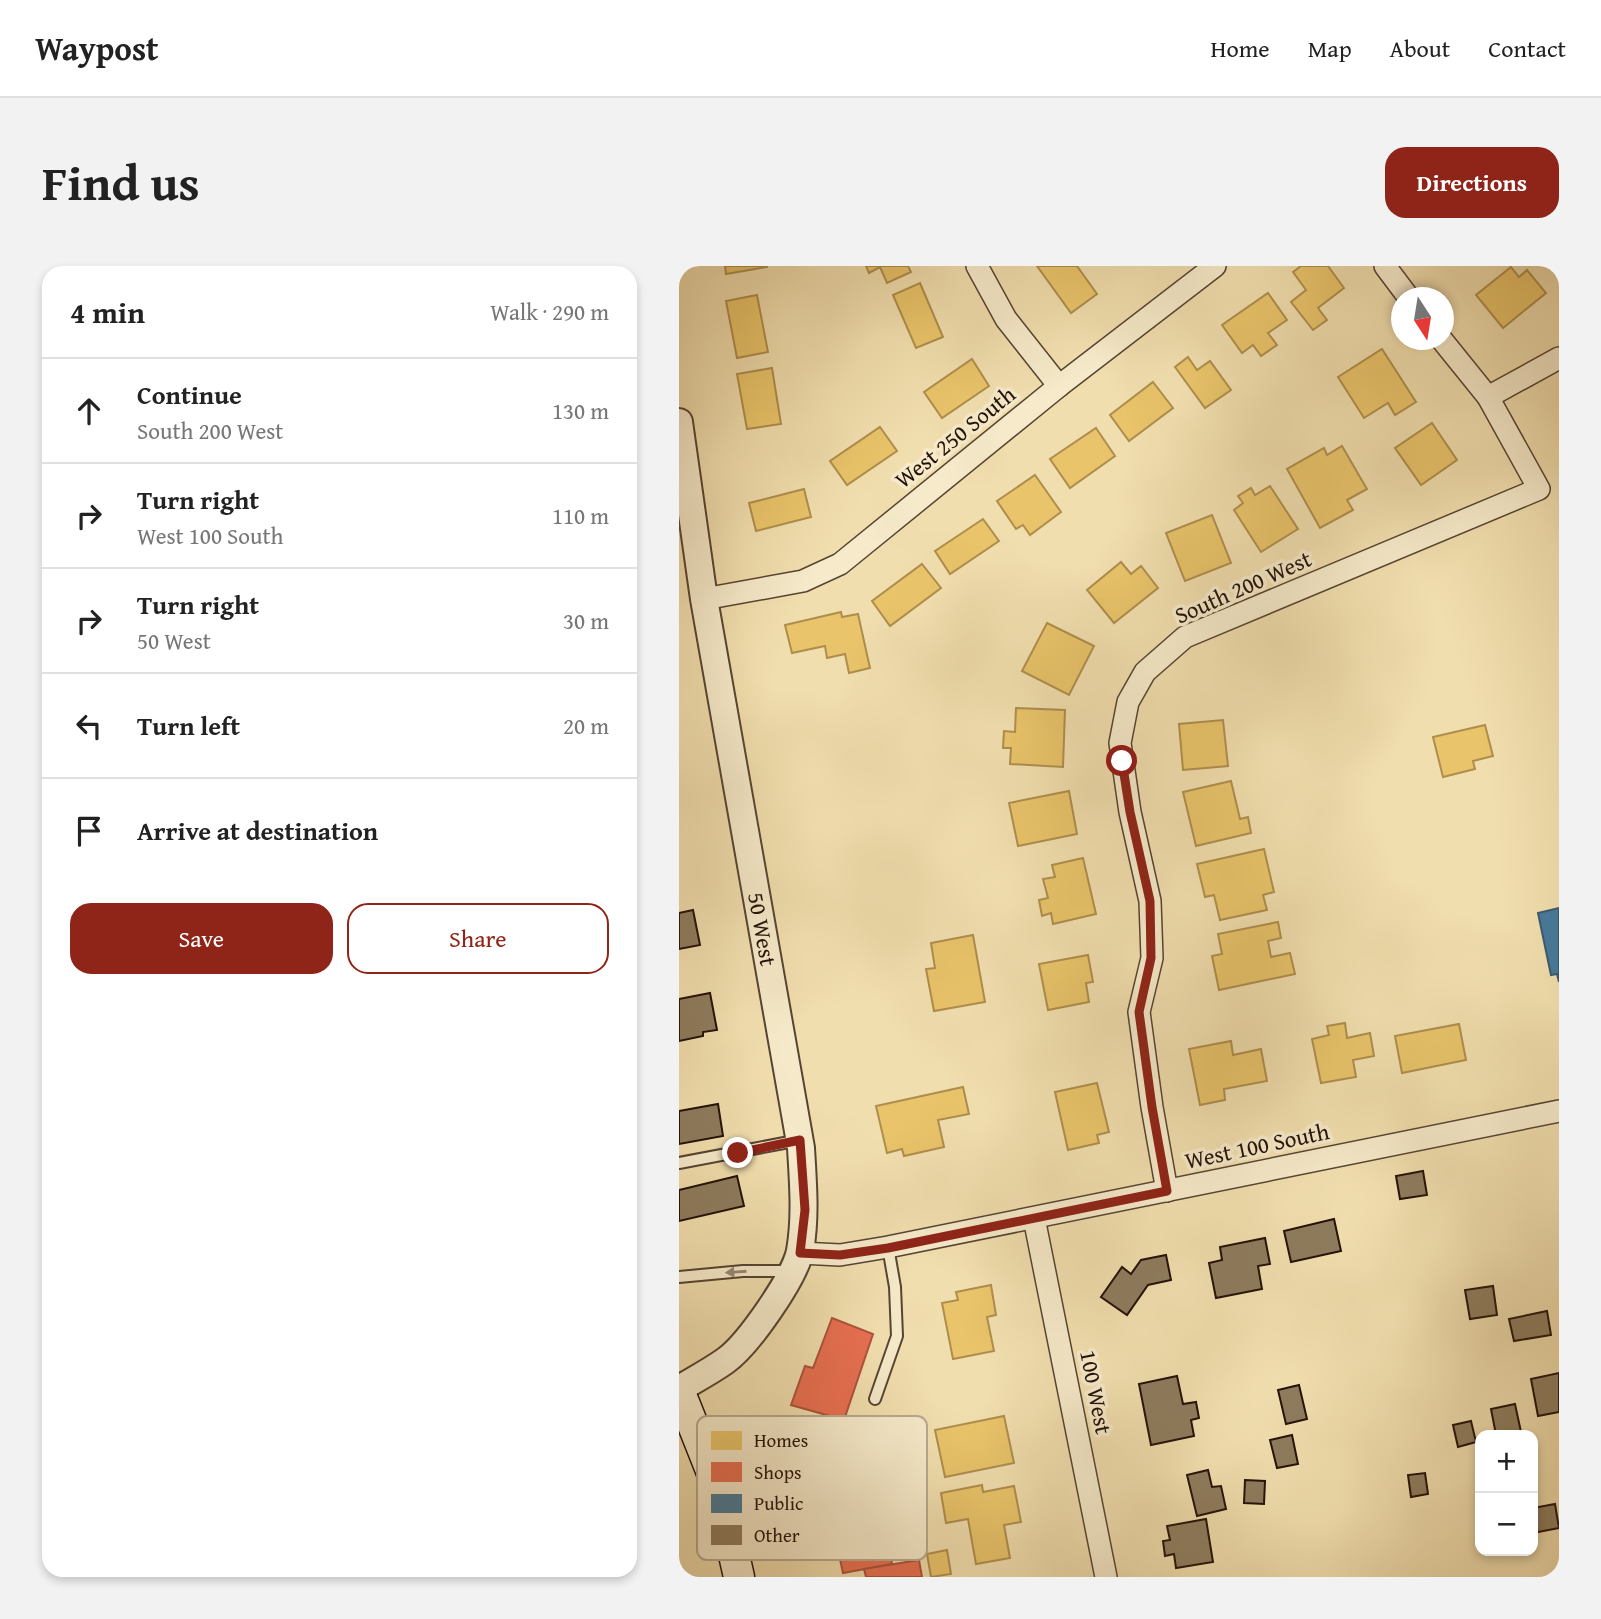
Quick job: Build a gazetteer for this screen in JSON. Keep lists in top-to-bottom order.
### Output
{
  "streets": {
    "street": [
      "West 250 South",
      "South 200 West",
      "50 West",
      "West 100 South",
      "100 West"
    ]
  },
  "crossings": [
    ["West 250 South", "50 West"],
    ["South 200 West", "West 100 South"],
    ["50 West", "West 100 South"],
    ["West 100 South", "100 West"]
  ],
  "legend": [
    "Homes",
    "Shops",
    "Public",
    "Other"
  ],
  "north": "bottom",
  "page": {
    "header": "Waypost",
    "nav": [
      "Home",
      "Map",
      "About",
      "Contact"
    ],
    "title": "Find us",
    "buttons": [
      "Directions",
      ["Save", "Share"]
    ],
    "heading": ["4 min", "Walk · 290 m"],
    "list": [
      ["Continue", "South 200 West", "130 m"],
      ["Turn right", "West 100 South", "110 m"],
      ["Turn right", "50 West", "30 m"],
      ["Turn left", "20 m"],
      "Arrive at destination"
    ],
    "map_buttons": ["+", "−"]
  }
}
